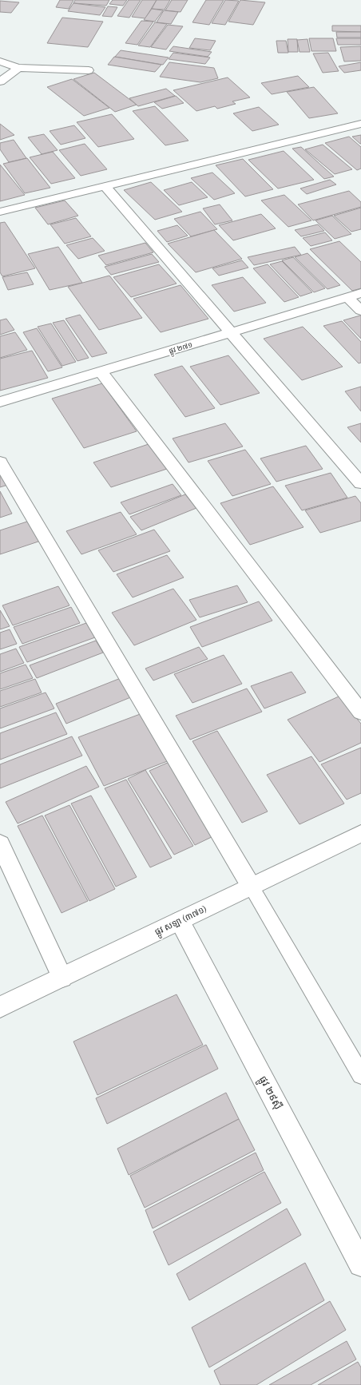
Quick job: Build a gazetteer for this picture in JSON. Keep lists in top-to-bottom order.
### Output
{
  "streets": {
    "street": ["ផ្លូវ ២៧១", "ផ្លូវ សឡា (៣៧១)", "ផ្លូវ ២៩ស៊ី"]
  },
  "crossings": [
    ["ផ្លូវ សឡា (៣៧១)", "ផ្លូវ ២៩ស៊ី"]
  ]
}
